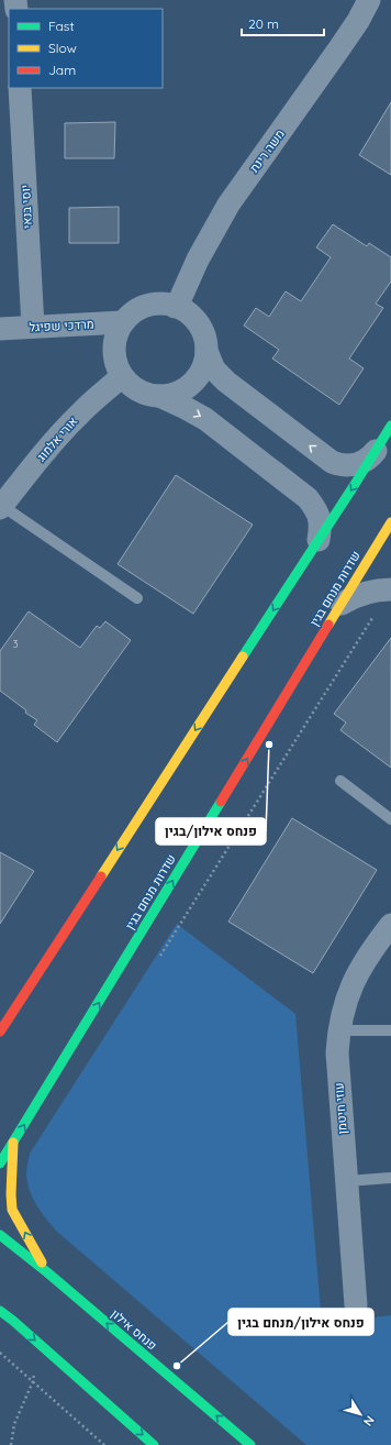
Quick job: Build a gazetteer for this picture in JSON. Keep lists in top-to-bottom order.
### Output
{
  "streets": {
    "street": [
      "משה רינת",
      "יוסי בנאי",
      "מרדכי שפיגל",
      "אורי אלמוג",
      "שדרות מנחם בגין",
      "עוזי חיטמן",
      "פנחס אילון"
    ]
  },
  "crossings": [
    ["משה רינת", "מרדכי שפיגל"],
    ["משה רינת", "אורי אלמוג"],
    ["יוסי בנאי", "מרדכי שפיגל"],
    ["מרדכי שפיגל", "אורי אלמוג"]
  ],
  "places": ["פנחס אילון/בגין", "פנחס אילון/מנחם בגין"],
  "house_numbers": ["3"],
  "legend": ["Fast", "Slow", "Jam"],
  "scale_bar": "20 m",
  "north": "bottom right"
}
